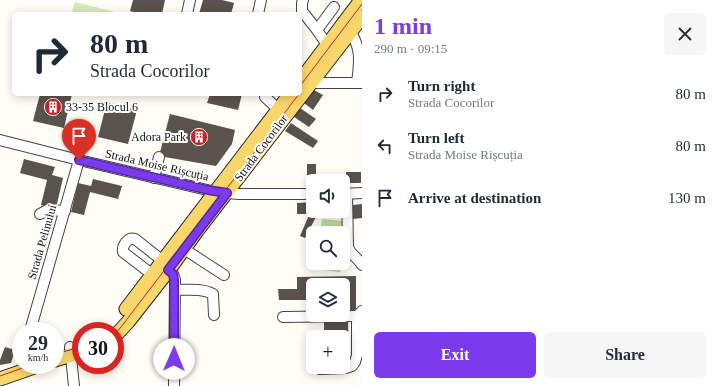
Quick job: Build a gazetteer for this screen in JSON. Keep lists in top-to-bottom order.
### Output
{
  "streets": {
    "main road": ["Strada Cocorilor"],
    "street": ["Strada Moise Rișcuția", "Strada Pelinului"]
  },
  "crossings": [
    ["Strada Cocorilor", "Strada Moise Rișcuția"],
    ["Strada Moise Rișcuția", "Strada Pelinului"]
  ],
  "places": {
    "building": ["33-35 Blocul 6", "Adora Park"]
  },
  "page": {
    "heading": ["1 min", "290 m · 09:15"],
    "turn": ["80 m", "Strada Cocorilor"],
    "list": [
      {
        "name": "Turn right",
        "note": "Strada Cocorilor",
        "value": "80 m"
      },
      {
        "name": "Turn left",
        "note": "Strada Moise Rișcuția",
        "value": "80 m"
      },
      {
        "name": "Arrive at destination",
        "value": "130 m"
      }
    ],
    "map_buttons": "+",
    "speed": "29 km/h",
    "limit": "30",
    "buttons": ["Exit", "Share"]
  }
}
